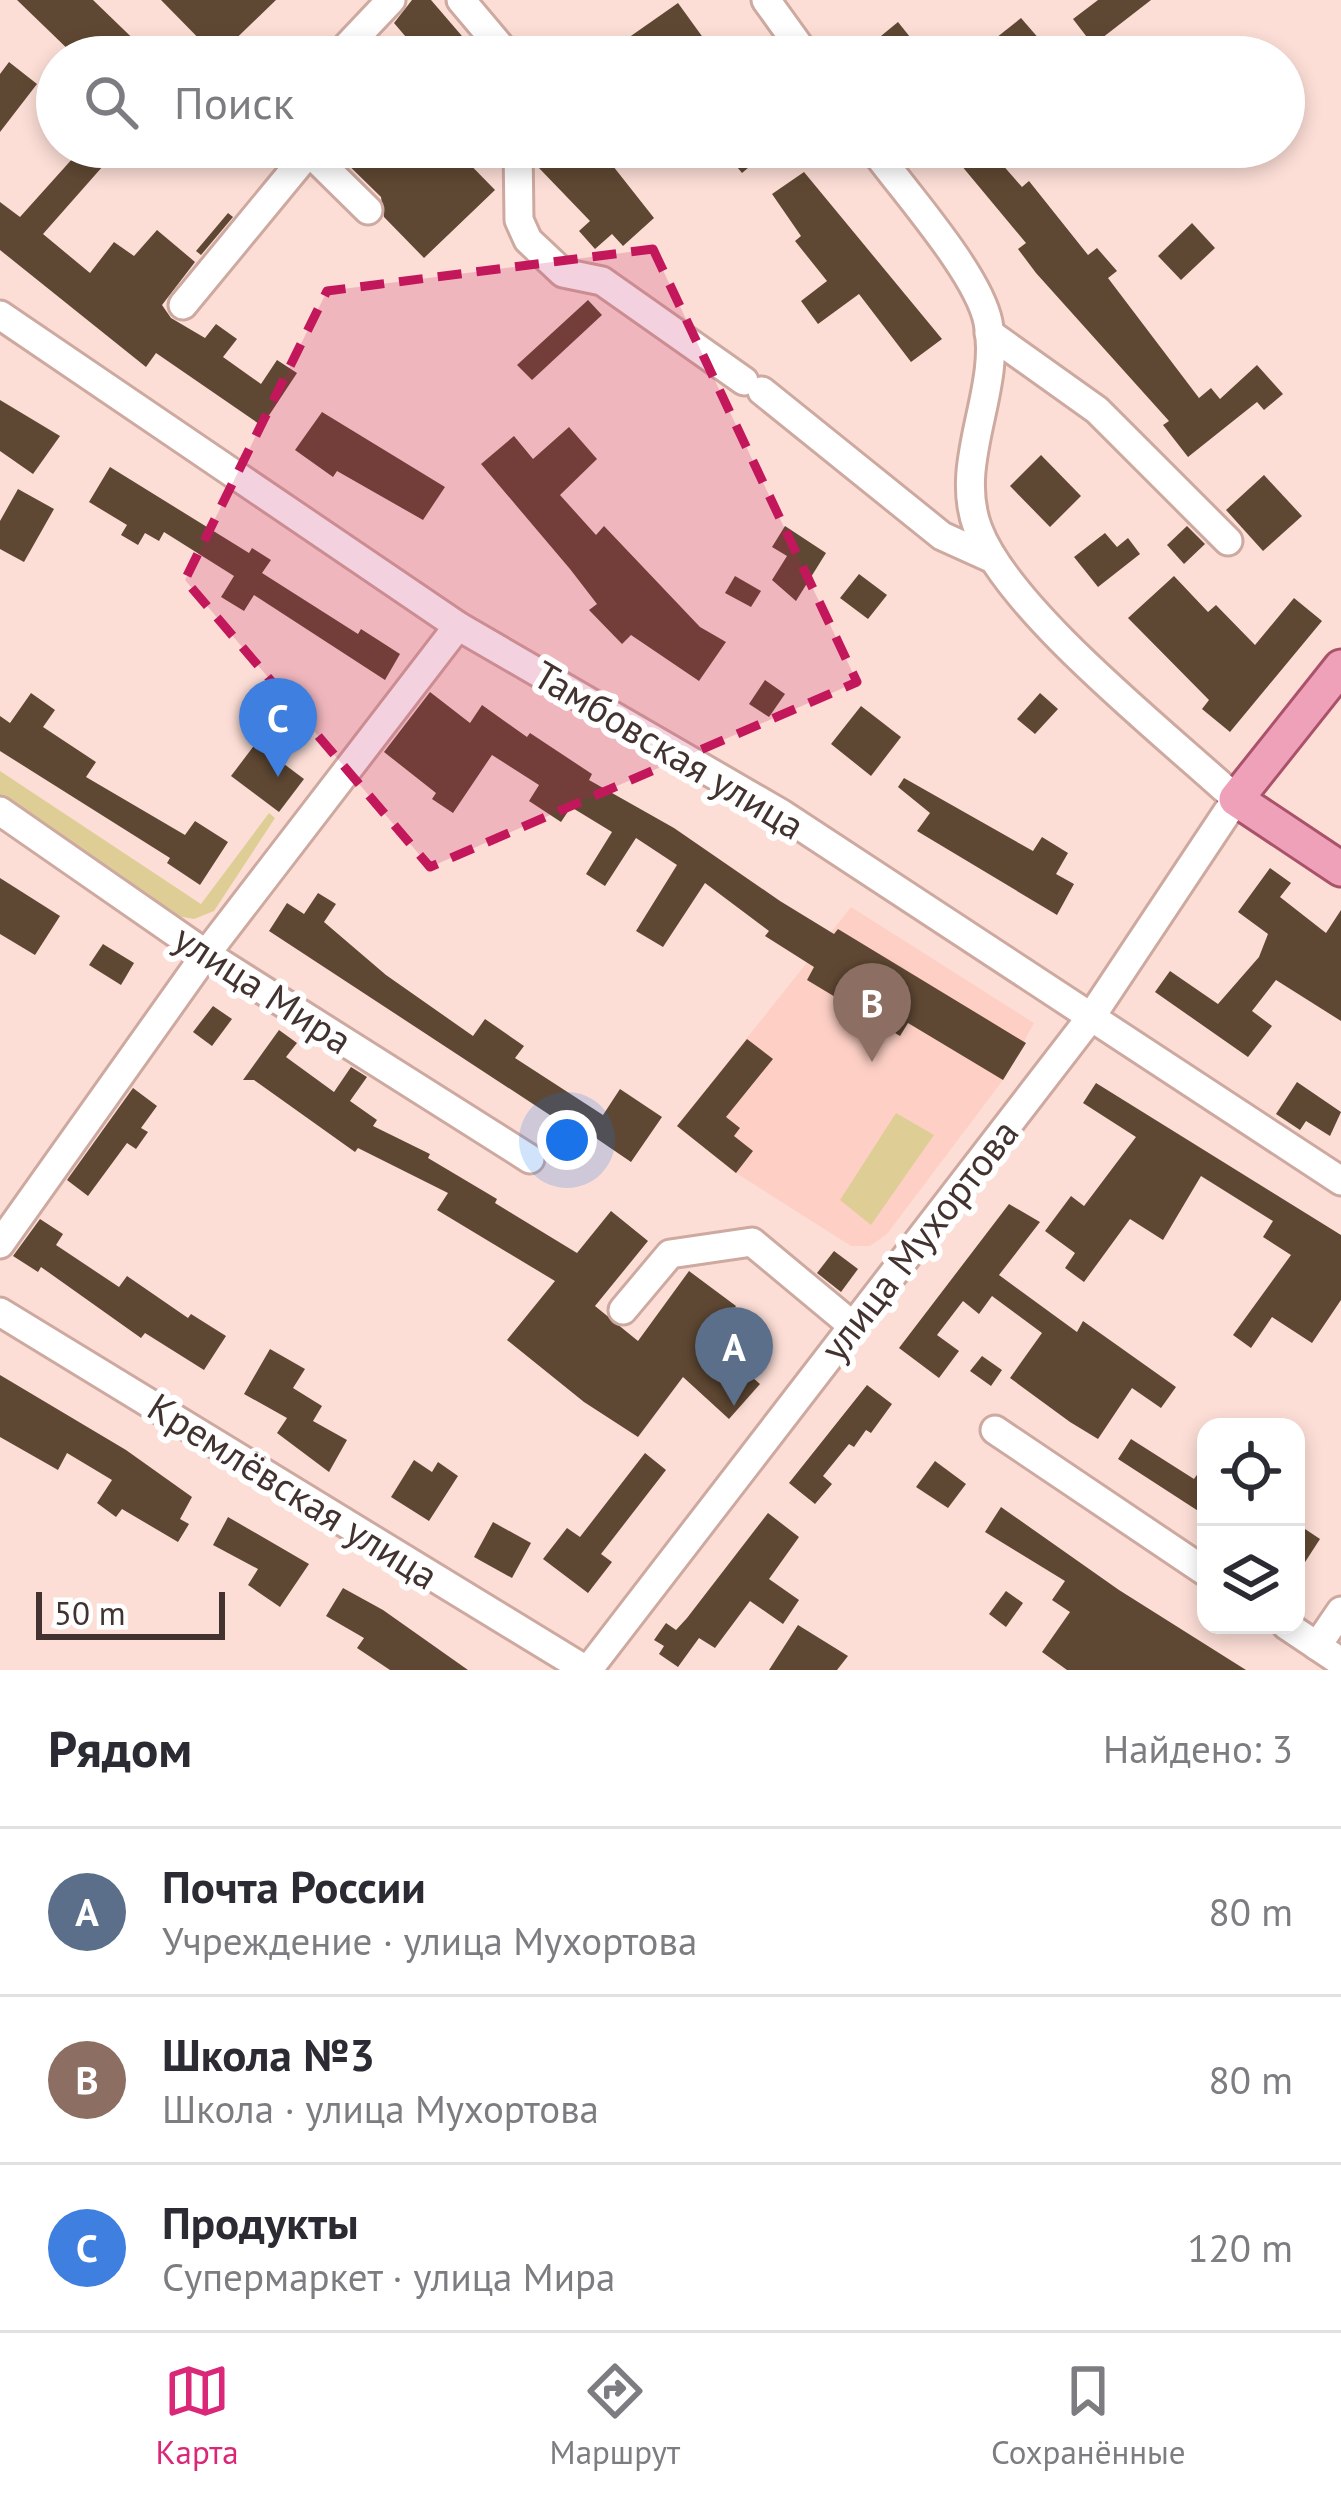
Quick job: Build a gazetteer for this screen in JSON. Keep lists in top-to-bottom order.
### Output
{
  "streets": {
    "street": [
      "Тамбовская улица",
      "улица Мира",
      "улица Мухортова",
      "Кремлёвская улица"
    ]
  },
  "crossings": [
    ["Тамбовская улица", "улица Мухортова"],
    ["улица Мухортова", "Кремлёвская улица"]
  ],
  "scale_bar": "50 m",
  "page": {
    "search": "Поиск",
    "pins": ["C", "B", "A"],
    "scale": "50 m",
    "heading": ["Рядом", "Найдено: 3"],
    "list": [
      {
        "mark": "A",
        "name": "Почта России",
        "note": "Учреждение · улица Мухортова",
        "value": "80 m"
      },
      {
        "mark": "B",
        "name": "Школа №3",
        "note": "Школа · улица Мухортова",
        "value": "80 m"
      },
      {
        "mark": "C",
        "name": "Продукты",
        "note": "Супермаркет · улица Мира",
        "value": "120 m"
      }
    ],
    "nav": ["Карта", "Маршрут", "Сохранённые"]
  }
}
